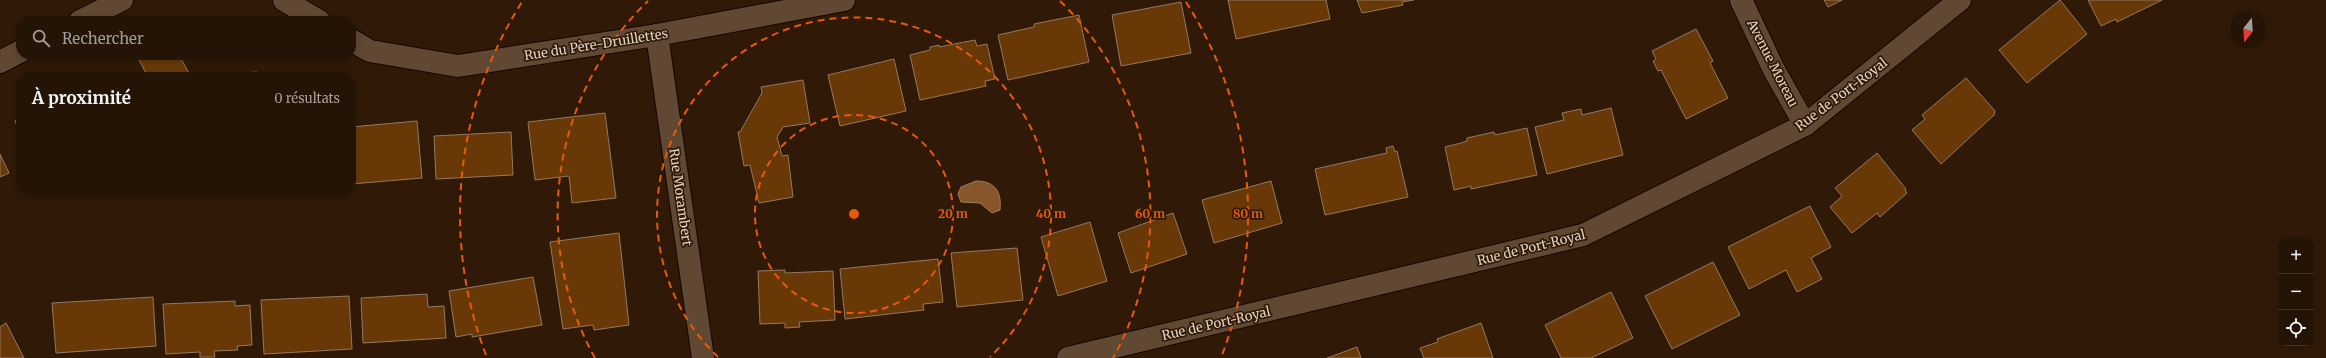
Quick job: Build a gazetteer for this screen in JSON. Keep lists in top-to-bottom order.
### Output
{
  "streets": {
    "street": [
      "Rue du Père-Druillettes",
      "Avenue Moreau",
      "Rue de Port-Royal",
      "Rue Morambert"
    ]
  },
  "crossings": [
    ["Rue du Père-Druillettes", "Rue Morambert"],
    ["Avenue Moreau", "Rue de Port-Royal"]
  ],
  "north": "bottom",
  "page": {
    "search": "Rechercher",
    "heading": ["À proximité", "0 résultats"],
    "map_buttons": ["+", "−"]
  },
  "rings": [
    "20 m",
    "40 m",
    "60 m",
    "80 m"
  ]
}
